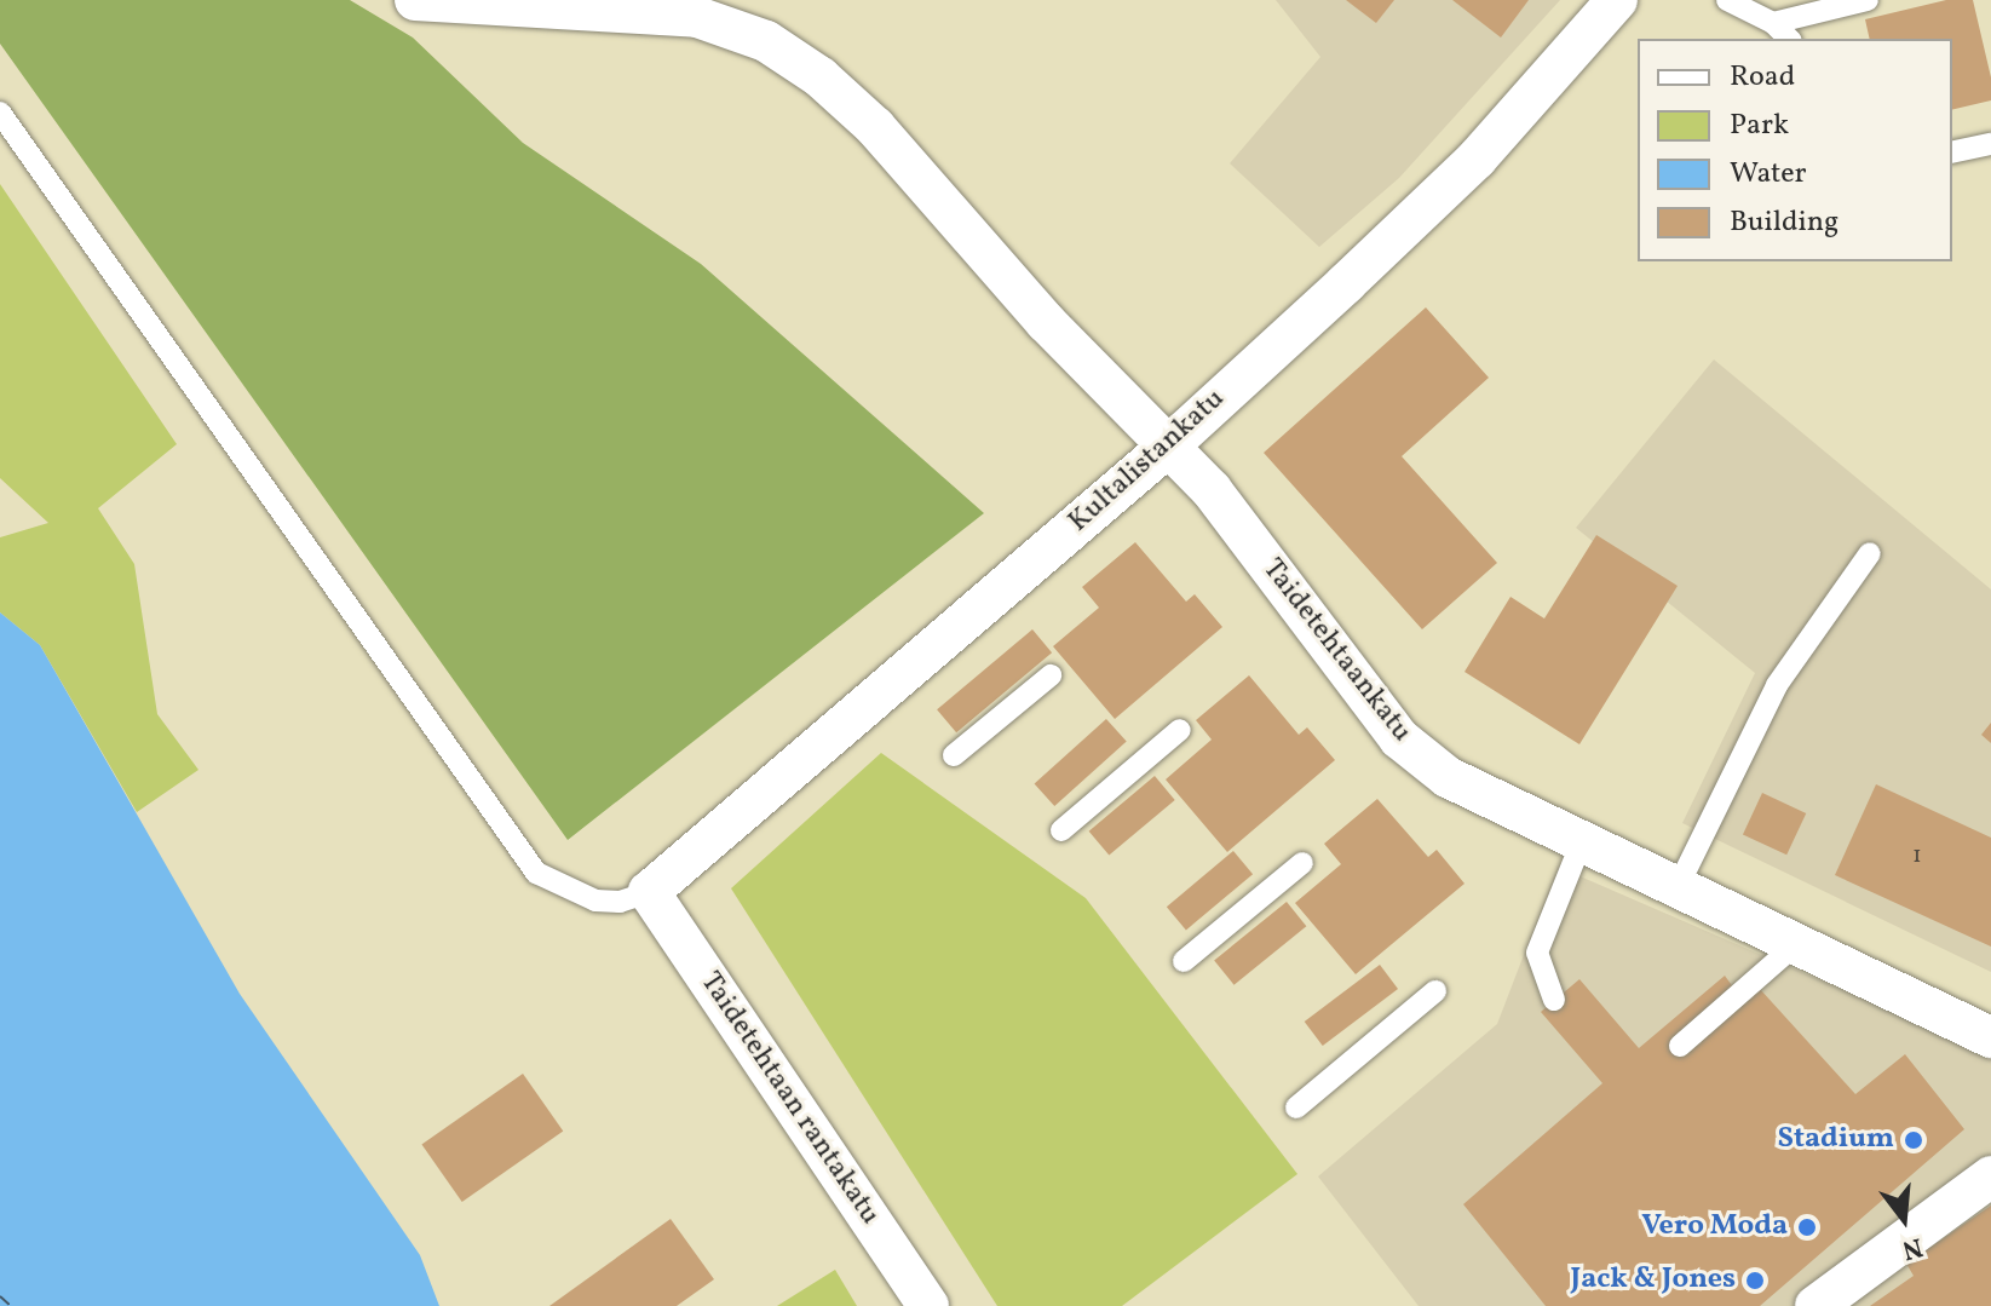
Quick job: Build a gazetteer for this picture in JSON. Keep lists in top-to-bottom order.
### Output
{
  "streets": {
    "street": ["Kultalistankatu", "Taidetehtaankatu", "Taidetehtaan rantakatu"]
  },
  "crossings": [
    ["Kultalistankatu", "Taidetehtaankatu"],
    ["Kultalistankatu", "Taidetehtaan rantakatu"]
  ],
  "places": ["Stadium", "Vero Moda", "Jack & Jones"],
  "house_numbers": ["1"],
  "legend": [
    "Road",
    "Park",
    "Water",
    "Building"
  ],
  "north": "bottom"
}
